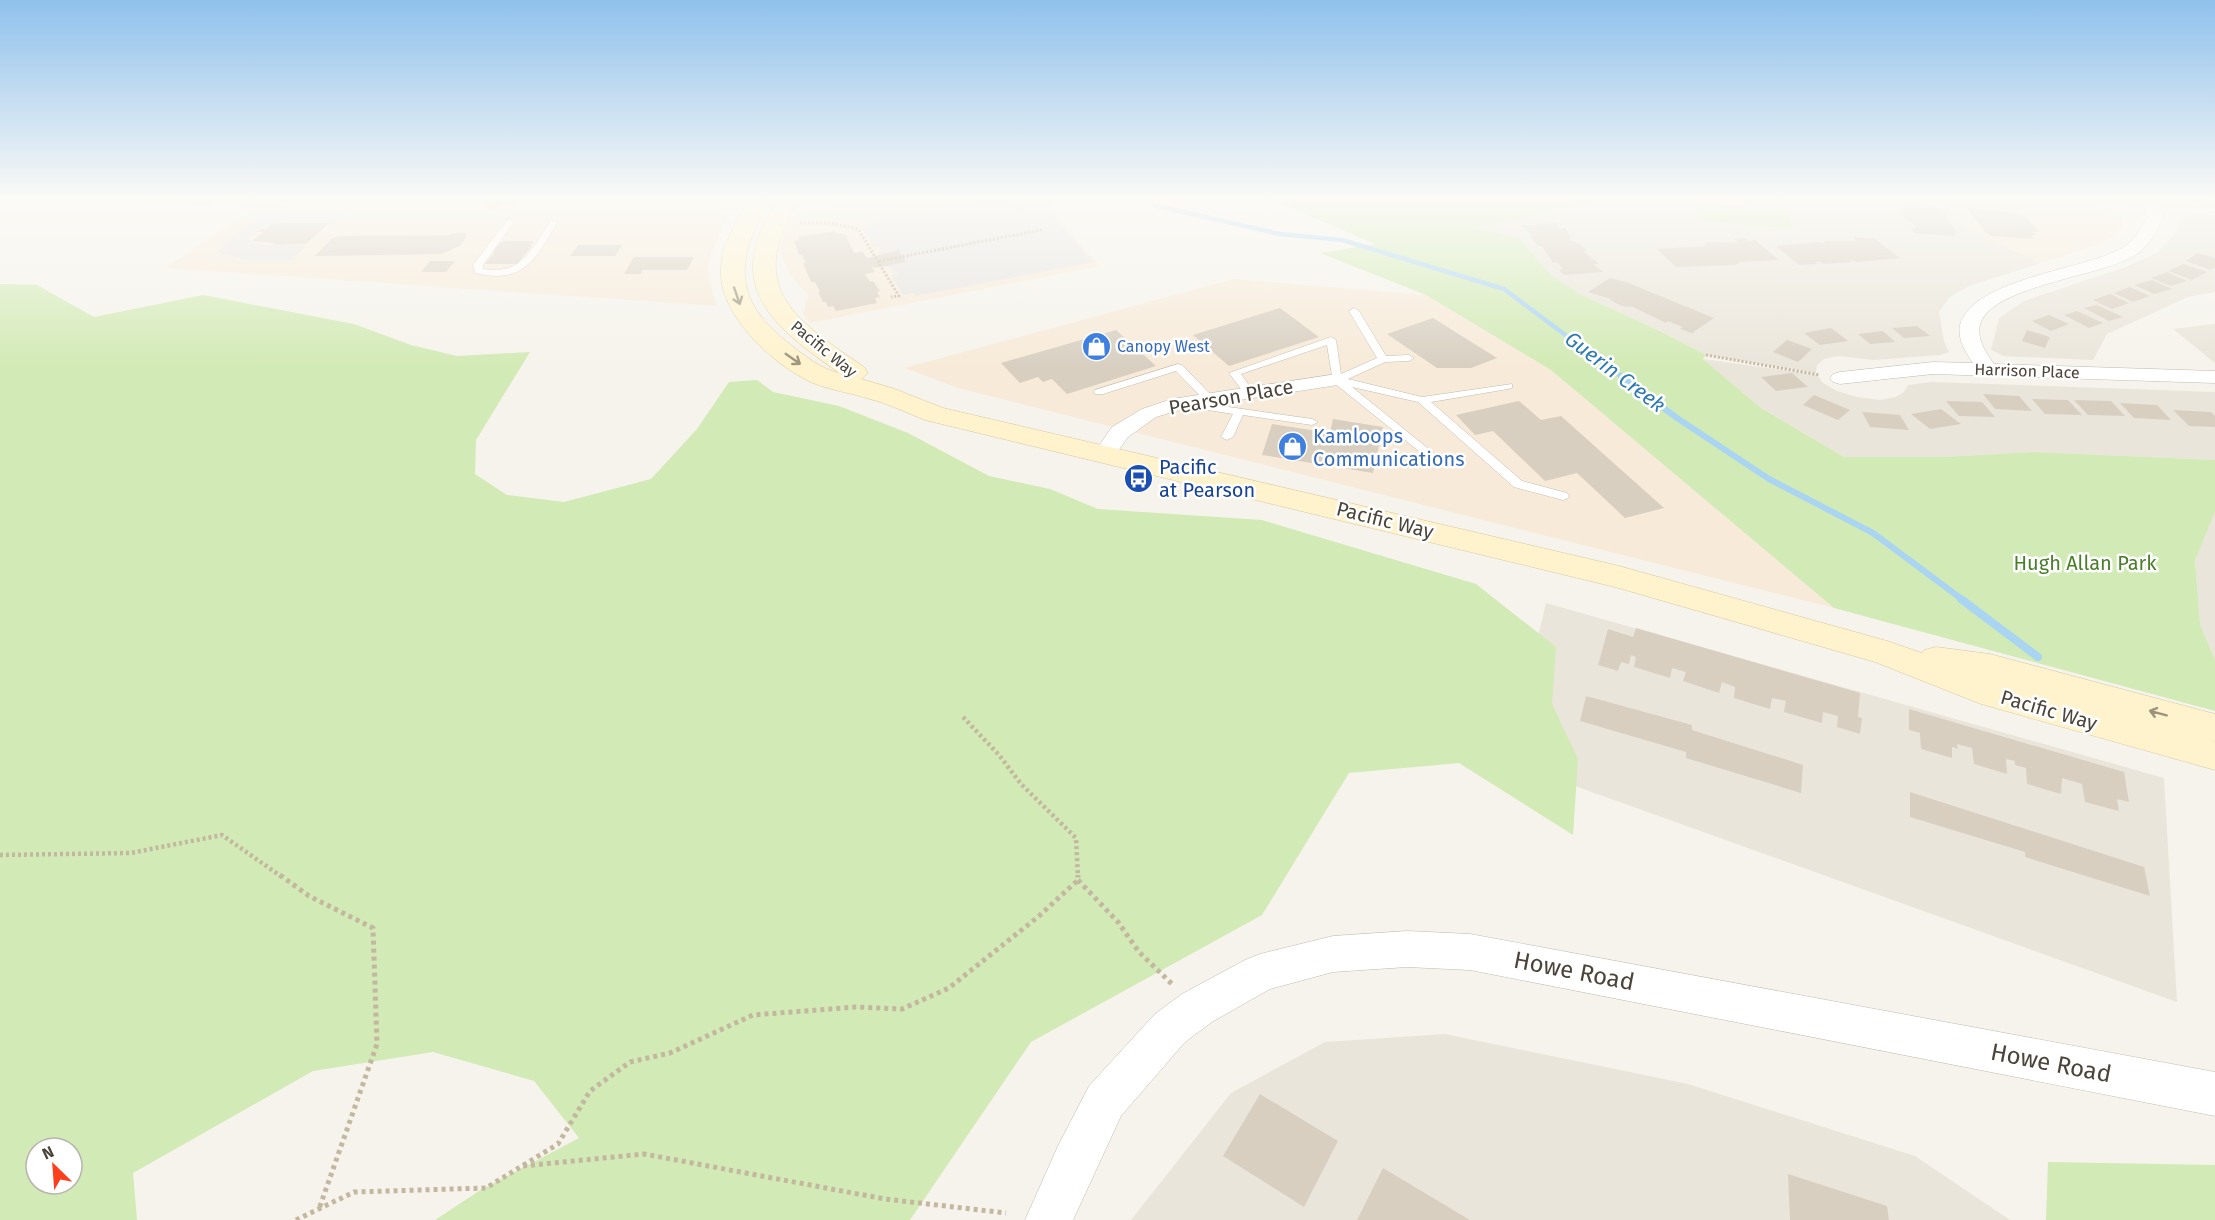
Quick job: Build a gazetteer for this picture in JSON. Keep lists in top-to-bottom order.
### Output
{
  "streets": {
    "main road": ["Pacific Way"],
    "street": ["Harrison Place", "Pearson Place", "Howe Road"]
  },
  "crossings": [
    ["Pacific Way", "Pearson Place"]
  ],
  "water": ["Guerin Creek"],
  "parks": ["Hugh Allan Park"],
  "places": {
    "shop": ["Canopy West", "Kamloops Communications"],
    "bus stop": ["Pacific at Pearson"]
  },
  "north": "top left"
}
